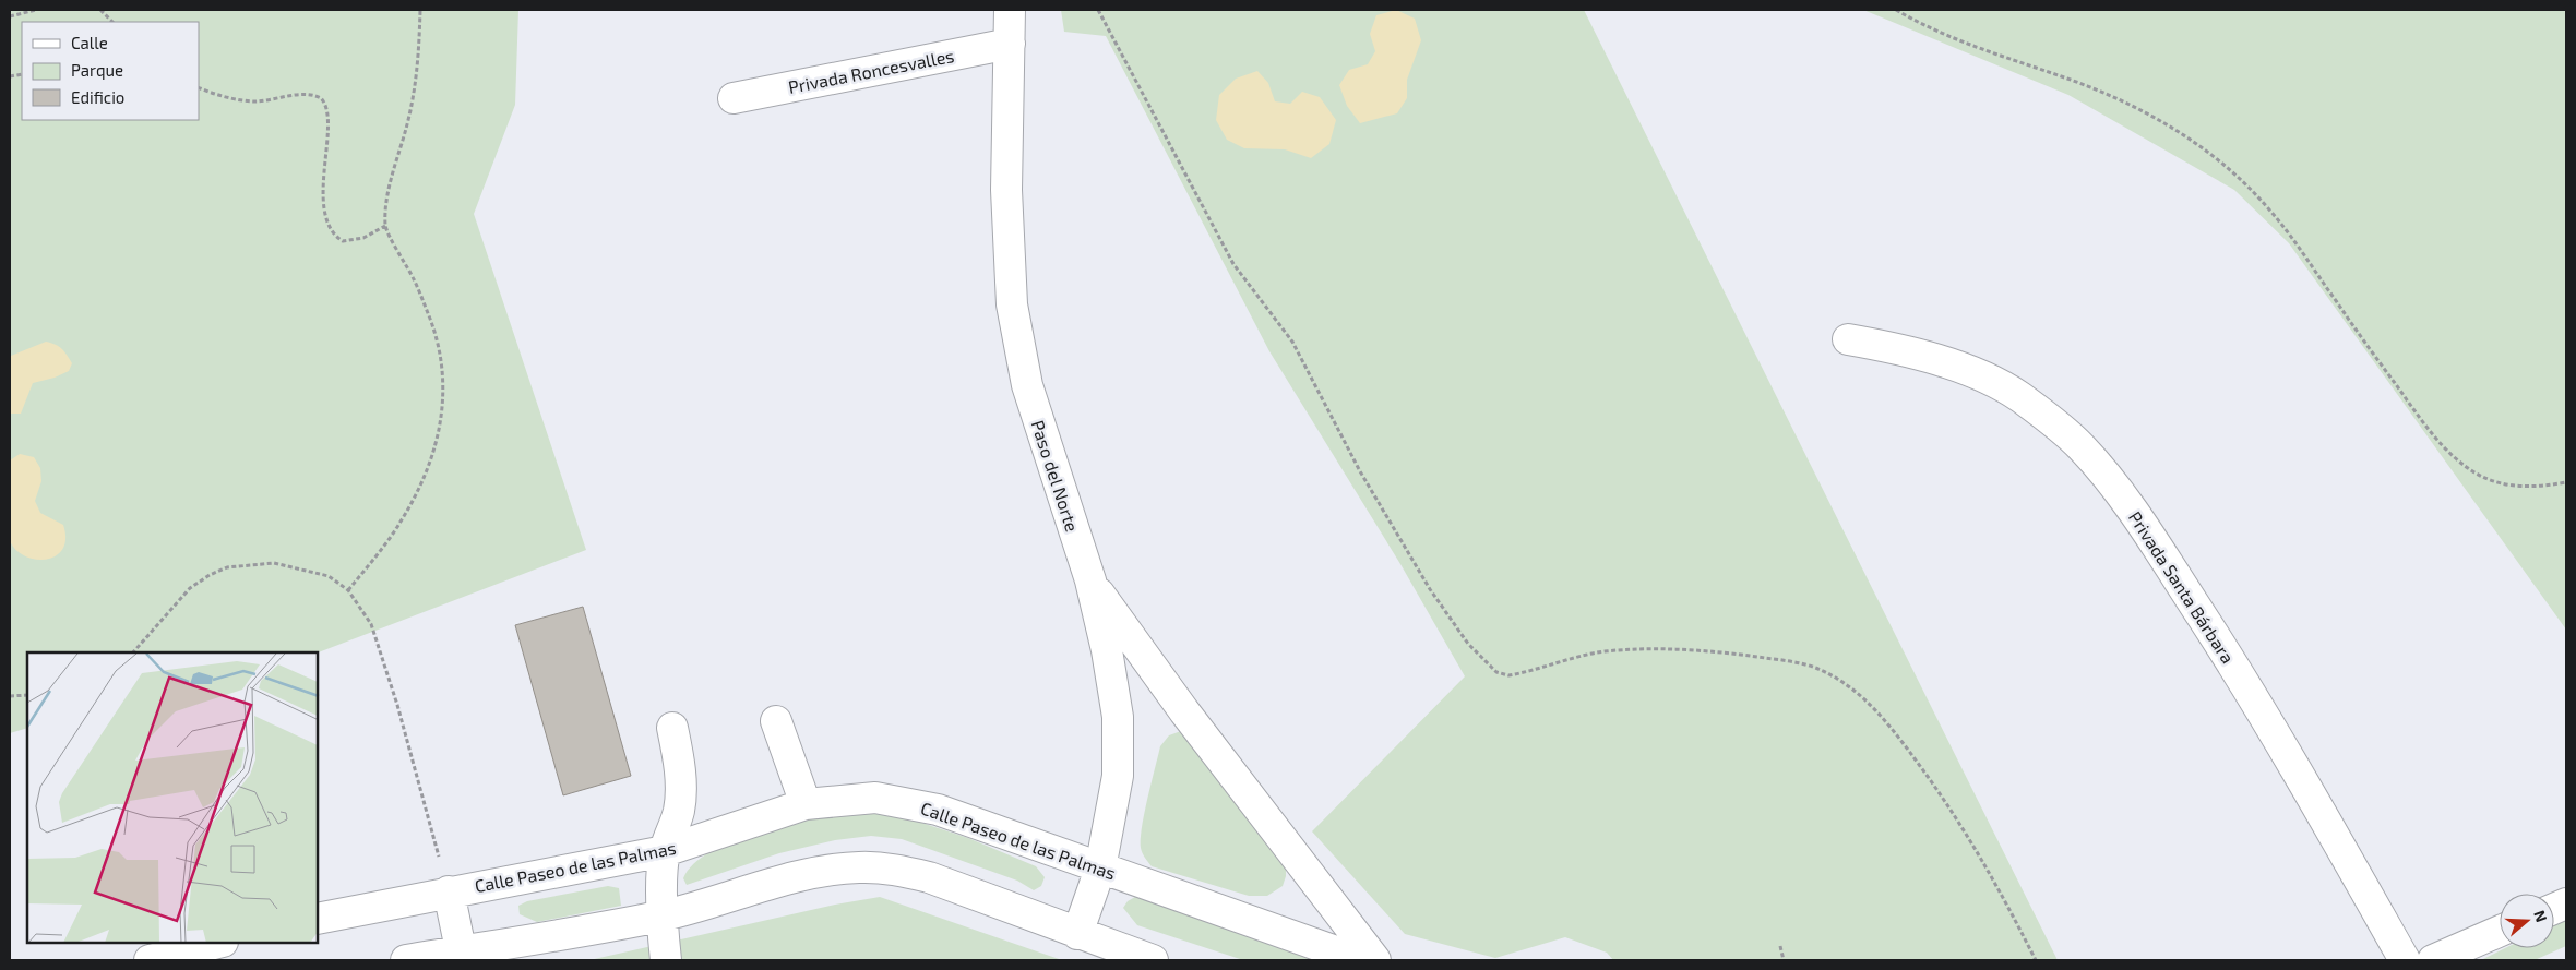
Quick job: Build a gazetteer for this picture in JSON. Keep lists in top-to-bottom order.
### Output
{
  "streets": {
    "street": [
      "Privada Roncesvalles",
      "Paso del Norte",
      "Privada Santa Bárbara",
      "Calle Paseo de las Palmas"
    ]
  },
  "crossings": [
    ["Privada Roncesvalles", "Paso del Norte"],
    ["Paso del Norte", "Calle Paseo de las Palmas"]
  ],
  "legend": ["Calle", "Parque", "Edificio"],
  "north": "right"
}
